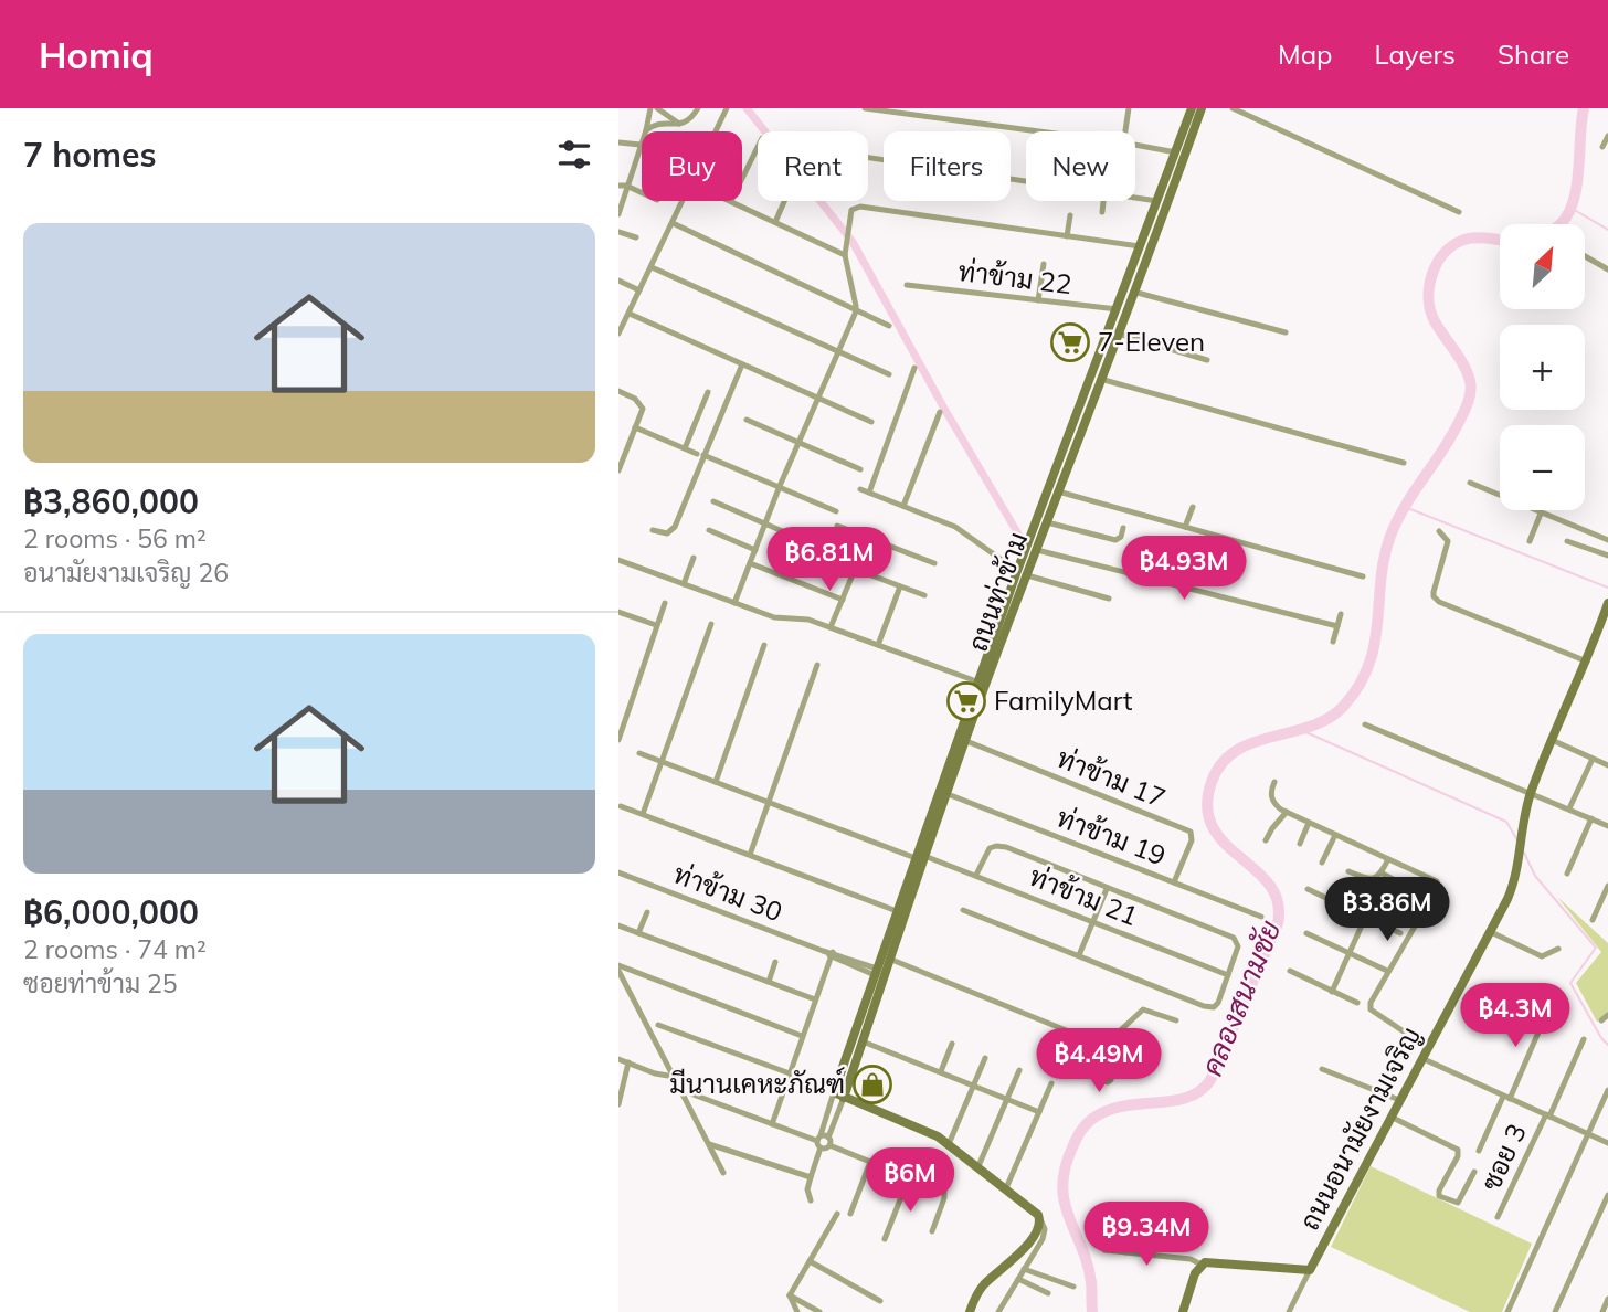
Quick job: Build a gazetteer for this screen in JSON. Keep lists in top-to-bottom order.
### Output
{
  "streets": {
    "street": [
      "ท่าข้าม 22",
      "ถนนท่าข้าม",
      "ท่าข้าม 17",
      "ท่าข้าม 19",
      "ท่าข้าม 30",
      "ท่าข้าม 21",
      "ถนนอนามัยงามเจริญ",
      "ซอย 3"
    ]
  },
  "crossings": [
    ["ท่าข้าม 22", "ถนนท่าข้าม"],
    ["ถนนท่าข้าม", "ท่าข้าม 17"],
    ["ถนนท่าข้าม", "ท่าข้าม 19"],
    ["ถนนท่าข้าม", "ท่าข้าม 30"],
    ["ถนนท่าข้าม", "ท่าข้าม 21"],
    ["ท่าข้าม 17", "ท่าข้าม 19"]
  ],
  "water": ["คลองสนามชัย"],
  "places": {
    "supermarket": ["7-Eleven", "FamilyMart"],
    "shop": ["มีนานเคหะภัณฑ์"]
  },
  "north": "top right",
  "page": {
    "header": "Homiq",
    "nav": ["Map", "Layers", "Share"],
    "heading": "7 homes",
    "chip": [
      "Buy",
      "Rent",
      "Filters",
      "New"
    ],
    "list": [
      {
        "name": "฿3,860,000",
        "note": "2 rooms · 56 m² · อนามัยงามเจริญ 26"
      },
      {
        "name": "฿6,000,000",
        "note": "2 rooms · 74 m² · ซอยท่าข้าม 25"
      }
    ],
    "map_buttons": ["+", "−"],
    "price": [
      "฿6.81M",
      "฿4.93M",
      "฿3.86M",
      "฿4.3M",
      "฿4.49M",
      "฿6M",
      "฿9.34M"
    ]
  }
}
